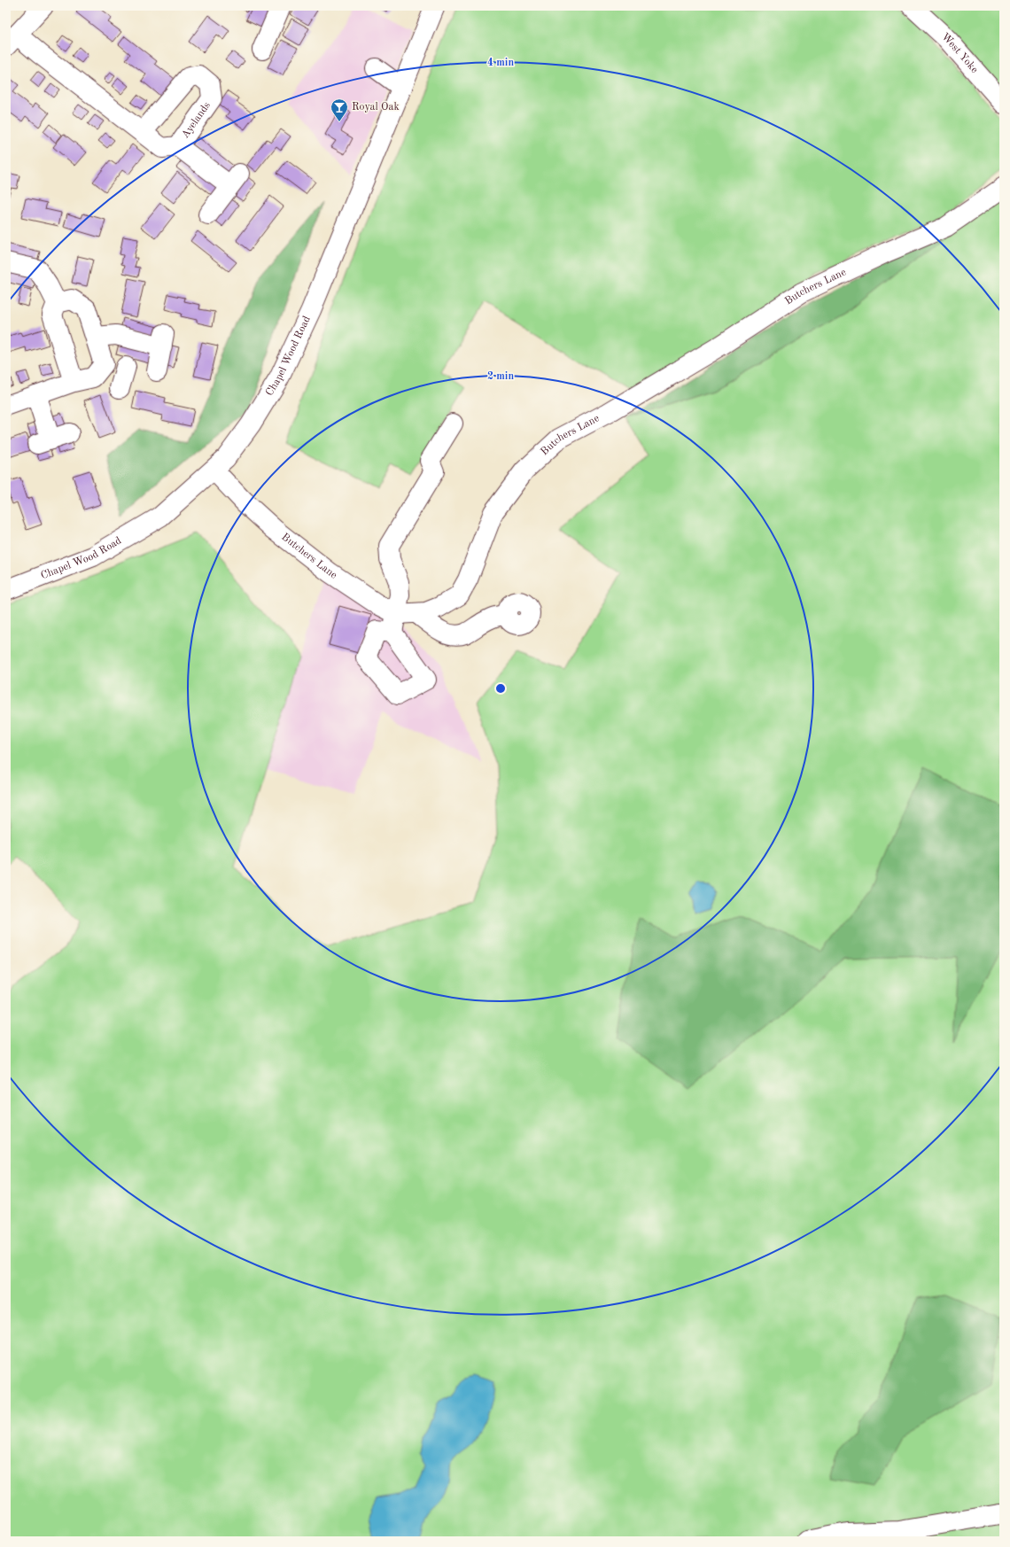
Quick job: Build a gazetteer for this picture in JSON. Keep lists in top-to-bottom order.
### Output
{
  "streets": {
    "street": [
      "West Yoke",
      "Ayelands",
      "Butchers Lane",
      "Chapel Wood Road"
    ]
  },
  "crossings": [
    ["Butchers Lane", "Chapel Wood Road"]
  ],
  "places": {
    "bar": ["Royal Oak"]
  },
  "rings": ["4 min", "2 min"]
}
